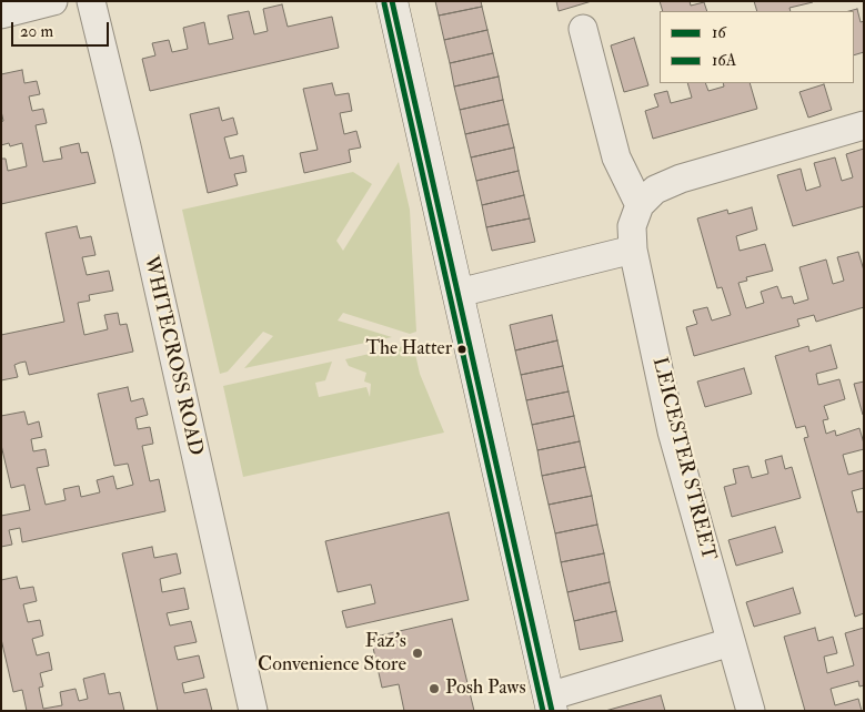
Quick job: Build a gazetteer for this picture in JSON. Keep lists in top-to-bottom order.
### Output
{
  "streets": {
    "street": ["WHITECROSS ROAD", "LEICESTER STREET"]
  },
  "places": ["The Hatter", "Faz's Convenience Store", "Posh Paws"],
  "lines": ["transit line 16", "transit line 16A"],
  "legend": ["16", "16A"],
  "scale_bar": "20 m"
}
